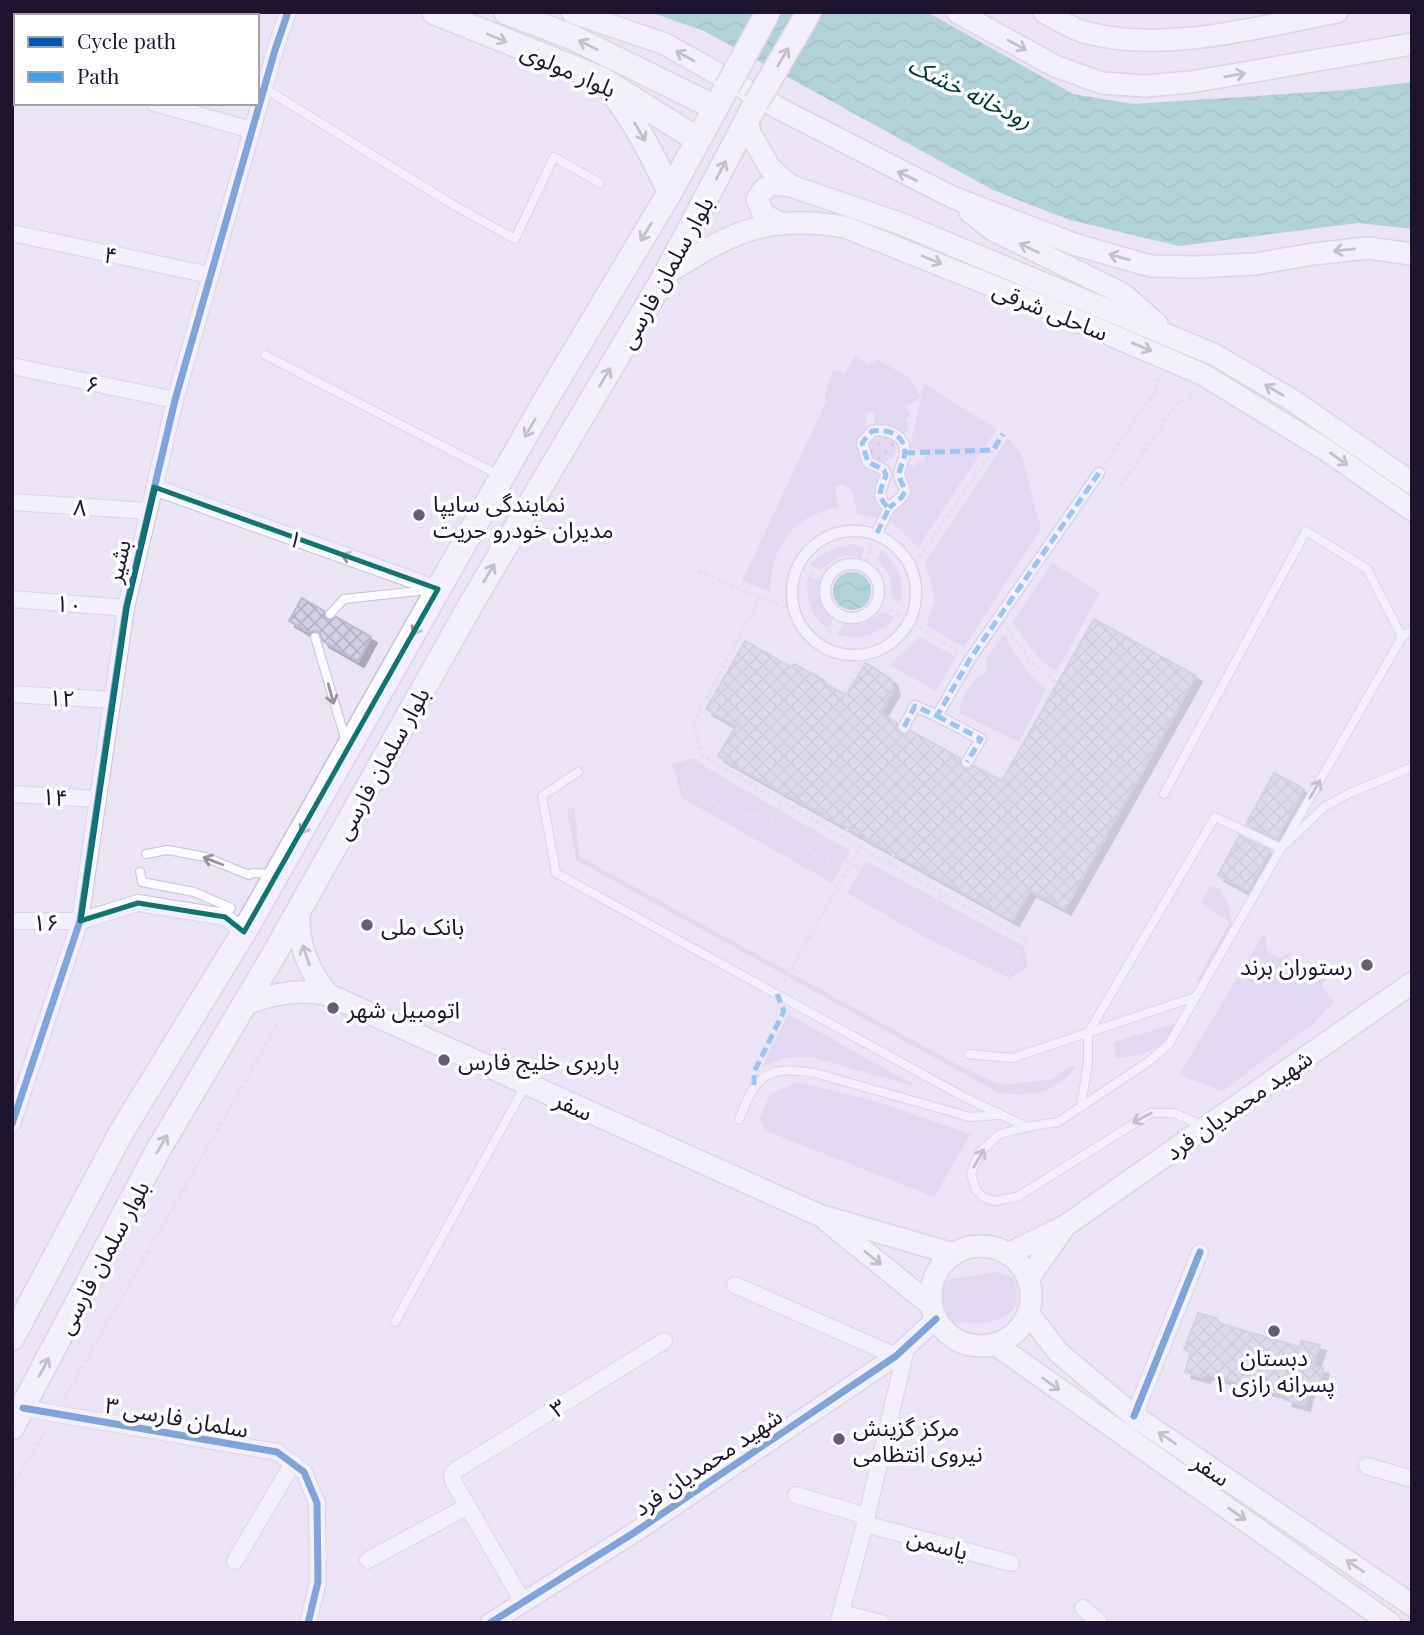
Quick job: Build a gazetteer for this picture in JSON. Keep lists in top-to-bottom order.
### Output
{
  "streets": {
    "main road": [
      "بلوار مولوی",
      "بلوار سلمان فارسی",
      "ساحلی شرقی",
      "شهید محمدیان فرد",
      "سفر"
    ],
    "street": [
      "۴",
      "۶",
      "۸",
      "۱",
      "بشیر",
      "۱۰",
      "۱۲",
      "۱۴",
      "۱۶",
      "۳",
      "۳ سلمان فارسی",
      "یاسمن"
    ]
  },
  "crossings": [
    ["بلوار مولوی", "بلوار سلمان فارسی"],
    ["۴", "بشیر"],
    ["بلوار سلمان فارسی", "ساحلی شرقی"],
    ["بلوار سلمان فارسی", "۱"],
    ["بلوار سلمان فارسی", "۱۶"],
    ["بلوار سلمان فارسی", "سفر"],
    ["بلوار سلمان فارسی", "۳ سلمان فارسی"],
    ["۶", "بشیر"],
    ["۸", "بشیر"],
    ["۱", "بشیر"],
    ["بشیر", "۱۰"],
    ["بشیر", "۱۲"],
    ["بشیر", "۱۴"],
    ["بشیر", "۱۶"],
    ["شهید محمدیان فرد", "سفر"]
  ],
  "one_way": ["۱"],
  "water": ["رودخانه خشک"],
  "places": [
    "نمایندگی سایپا مدیران خودرو حریت",
    "بانک ملی",
    "رستوران برند",
    "اتومبیل شهر",
    "باربری خلیج فارس",
    "دبستان پسرانه رازی ۱",
    "مرکز گزینش نیروی انتظامی"
  ],
  "legend": ["Cycle path", "Path"]
}
